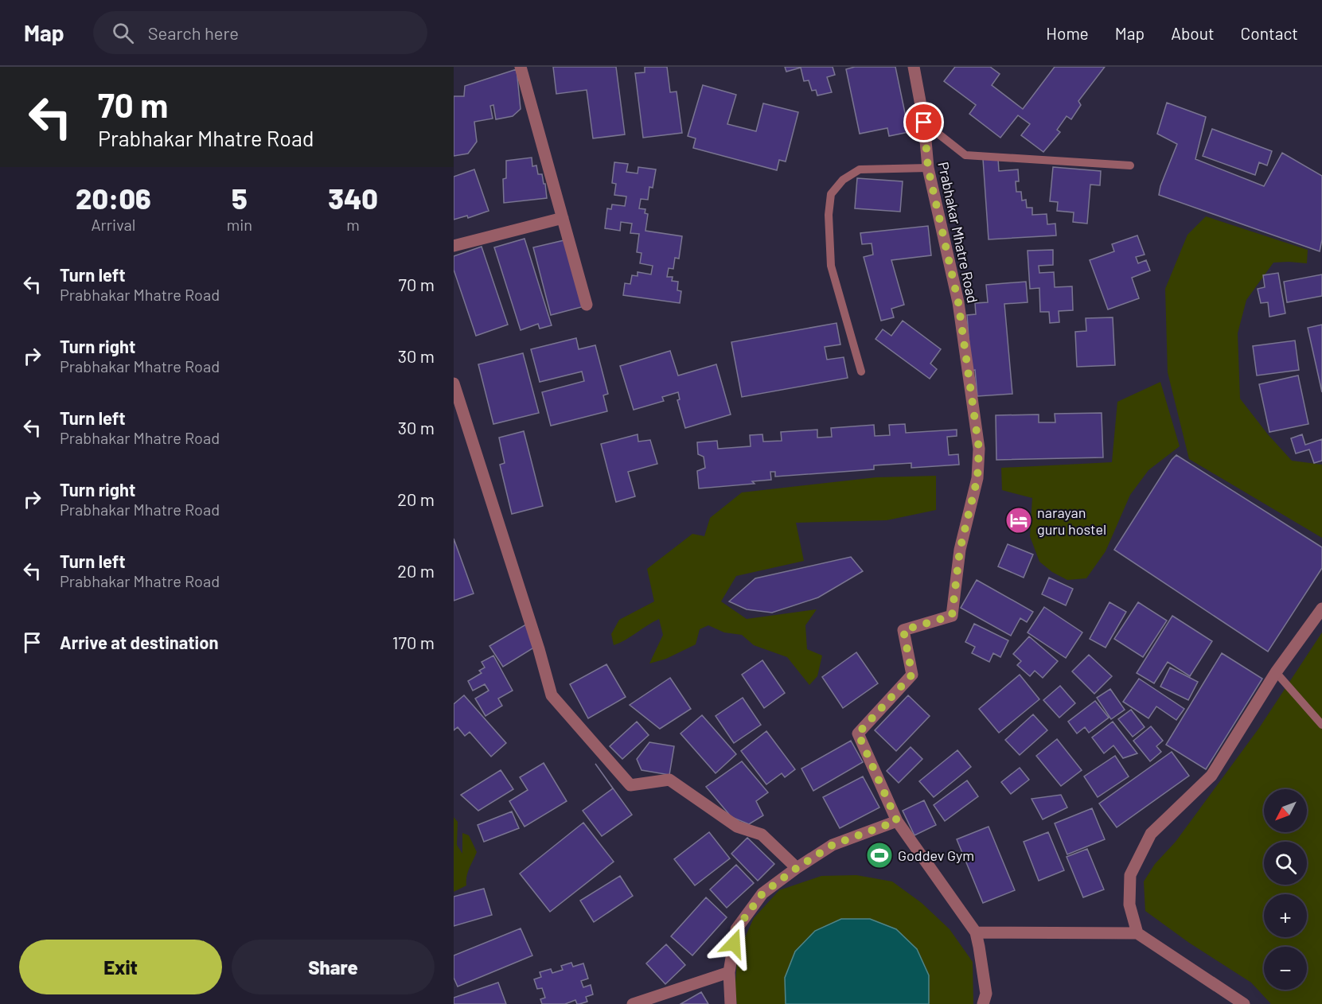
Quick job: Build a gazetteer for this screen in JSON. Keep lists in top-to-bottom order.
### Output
{
  "streets": {
    "street": ["Prabhakar Mhatre Road"]
  },
  "places": {
    "hotel": ["narayan guru hostel"],
    "sports": ["Goddev Gym"]
  },
  "north": "bottom left",
  "page": {
    "header": "Map",
    "search": "Search here",
    "nav": [
      "Home",
      "Map",
      "About",
      "Contact"
    ],
    "turn": ["70 m", "Prabhakar Mhatre Road"],
    "eta": [
      "20:06",
      "Arrival",
      "5",
      "min",
      "340",
      "m"
    ],
    "list": [
      {
        "name": "Turn left",
        "note": "Prabhakar Mhatre Road",
        "value": "70 m"
      },
      {
        "name": "Turn right",
        "note": "Prabhakar Mhatre Road",
        "value": "30 m"
      },
      {
        "name": "Turn left",
        "note": "Prabhakar Mhatre Road",
        "value": "30 m"
      },
      {
        "name": "Turn right",
        "note": "Prabhakar Mhatre Road",
        "value": "20 m"
      },
      {
        "name": "Turn left",
        "note": "Prabhakar Mhatre Road",
        "value": "20 m"
      },
      {
        "name": "Arrive at destination",
        "value": "170 m"
      }
    ],
    "map_buttons": ["+", "−"],
    "buttons": ["Exit", "Share"]
  }
}
